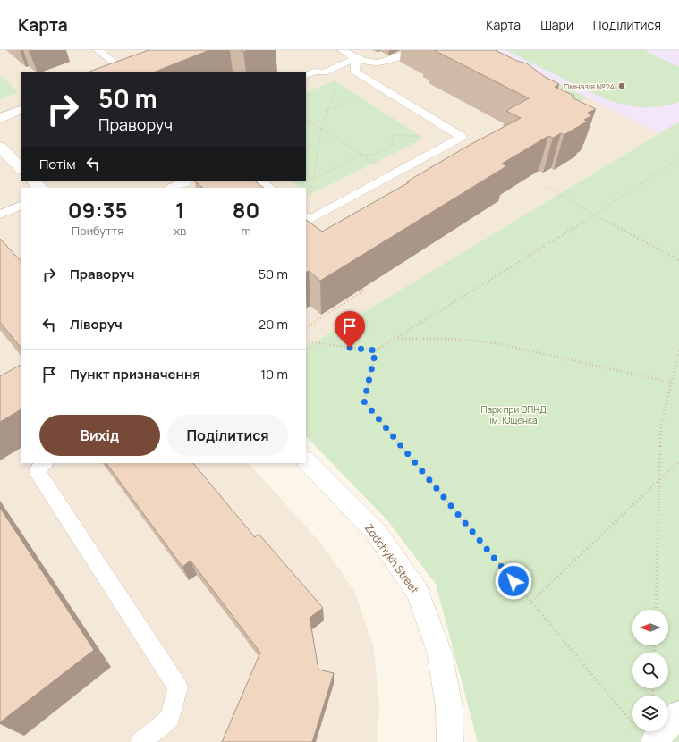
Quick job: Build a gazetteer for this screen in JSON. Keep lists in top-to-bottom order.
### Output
{
  "streets": {
    "main road": ["Zodchykh Street"]
  },
  "parks": ["Парк при ОПНД ім. Ющенка"],
  "places": ["Гімназія №24"],
  "north": "left",
  "page": {
    "header": "Карта",
    "nav": ["Карта", "Шари", "Поділитися"],
    "turn": ["50 m", "Праворуч"],
    "then": "Потім",
    "eta": [
      "09:35",
      "Прибуття",
      "1",
      "хв",
      "80",
      "m"
    ],
    "list": [
      {
        "name": "Праворуч",
        "value": "50 m"
      },
      {
        "name": "Ліворуч",
        "value": "20 m"
      },
      {
        "name": "Пункт призначення",
        "value": "10 m"
      }
    ],
    "buttons": ["Вихід", "Поділитися"]
  }
}
